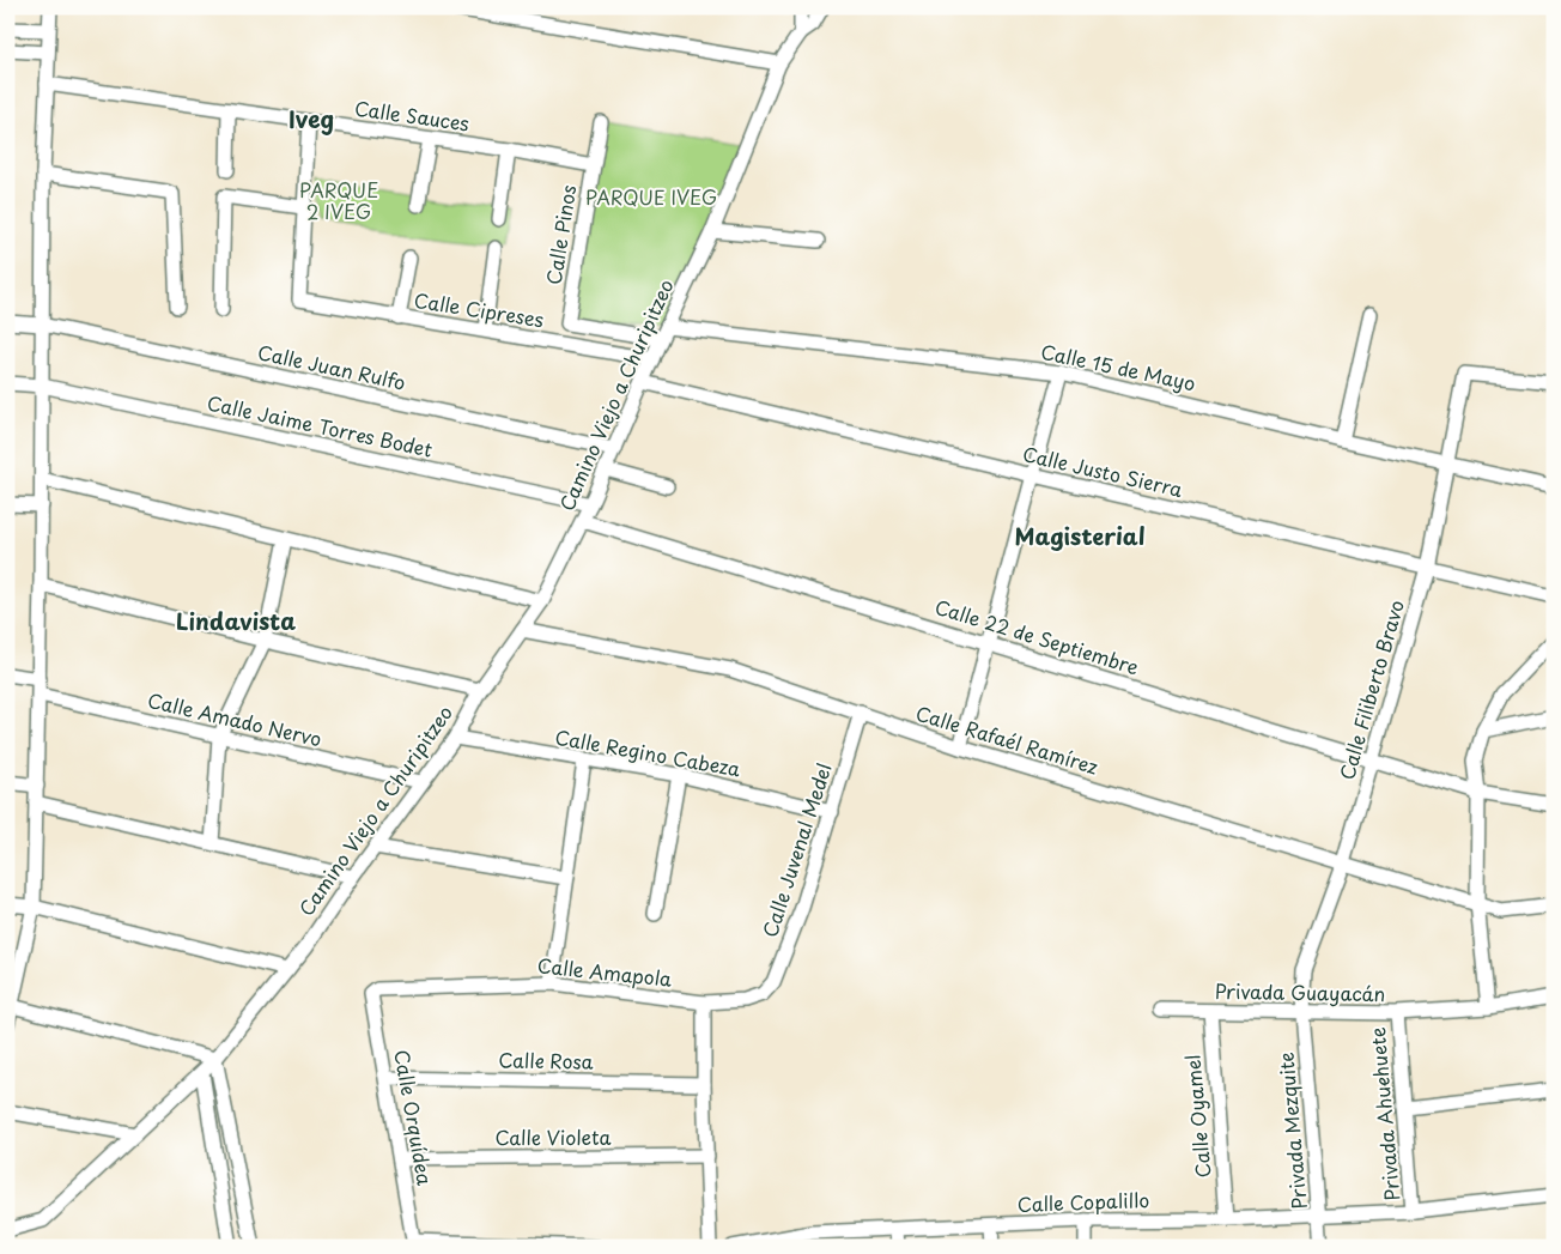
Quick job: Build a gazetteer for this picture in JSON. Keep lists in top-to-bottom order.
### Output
{
  "streets": {
    "street": [
      "Calle Sauces",
      "Calle Pinos",
      "Calle Cipreses",
      "Calle Juan Rulfo",
      "Calle 15 de Mayo",
      "Camino Viejo a Churipitzeo",
      "Calle Jaime Torres Bodet",
      "Calle Justo Sierra",
      "Calle 22 de Septiembre",
      "Calle Filiberto Bravo",
      "Calle Amado Nervo",
      "Calle Rafaél Ramírez",
      "Calle Regino Cabeza",
      "Calle Juvenal Medel",
      "Calle Amapola",
      "Privada Guayacán",
      "Calle Rosa",
      "Privada Ahuehuete",
      "Calle Oyamel",
      "Calle Orquídea",
      "Privada Mezquite",
      "Calle Violeta",
      "Calle Copalillo"
    ]
  },
  "crossings": [
    ["Calle Sauces", "Calle Pinos"],
    ["Calle Pinos", "Calle 15 de Mayo"],
    ["Calle Pinos", "Camino Viejo a Churipitzeo"],
    ["Calle Cipreses", "Camino Viejo a Churipitzeo"],
    ["Calle Juan Rulfo", "Camino Viejo a Churipitzeo"],
    ["Calle 15 de Mayo", "Camino Viejo a Churipitzeo"],
    ["Calle 15 de Mayo", "Calle Filiberto Bravo"],
    ["Camino Viejo a Churipitzeo", "Calle Jaime Torres Bodet"],
    ["Camino Viejo a Churipitzeo", "Calle Justo Sierra"],
    ["Camino Viejo a Churipitzeo", "Calle 22 de Septiembre"],
    ["Camino Viejo a Churipitzeo", "Calle Amado Nervo"],
    ["Camino Viejo a Churipitzeo", "Calle Rafaél Ramírez"],
    ["Camino Viejo a Churipitzeo", "Calle Regino Cabeza"],
    ["Calle Justo Sierra", "Calle Filiberto Bravo"],
    ["Calle 22 de Septiembre", "Calle Filiberto Bravo"],
    ["Calle Filiberto Bravo", "Calle Rafaél Ramírez"],
    ["Calle Filiberto Bravo", "Privada Guayacán"],
    ["Calle Filiberto Bravo", "Privada Mezquite"],
    ["Calle Rafaél Ramírez", "Calle Juvenal Medel"],
    ["Calle Regino Cabeza", "Calle Juvenal Medel"],
    ["Calle Juvenal Medel", "Calle Amapola"],
    ["Calle Amapola", "Calle Orquídea"],
    ["Privada Guayacán", "Privada Ahuehuete"],
    ["Privada Guayacán", "Calle Oyamel"],
    ["Privada Guayacán", "Privada Mezquite"],
    ["Calle Rosa", "Calle Orquídea"],
    ["Privada Ahuehuete", "Calle Copalillo"],
    ["Calle Oyamel", "Calle Copalillo"],
    ["Calle Orquídea", "Calle Violeta"],
    ["Privada Mezquite", "Calle Copalillo"]
  ],
  "districts": ["Iveg", "Magisterial", "Lindavista"],
  "parks": ["PARQUE 2 IVEG", "PARQUE IVEG"]
}
